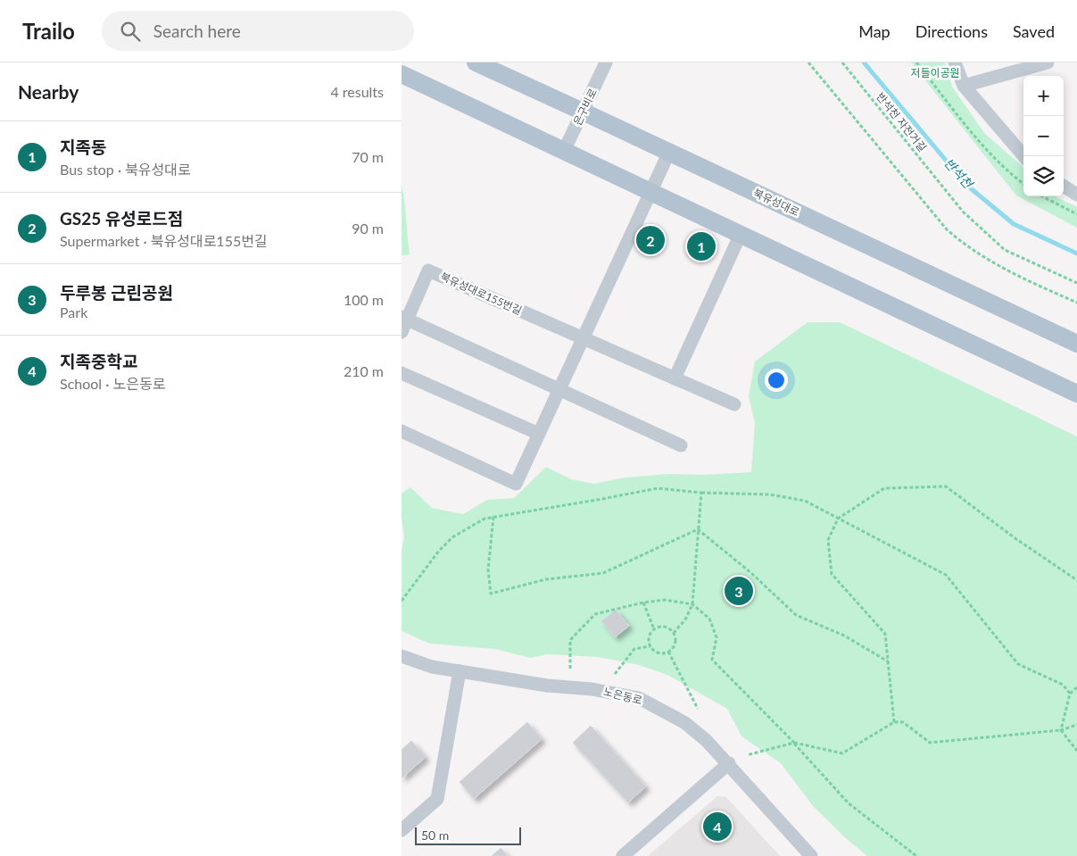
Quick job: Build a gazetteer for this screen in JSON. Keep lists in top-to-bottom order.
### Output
{
  "streets": {
    "main road": ["북유성대로"],
    "street": ["은구비로", "북유성대로155번길", "노은동로"],
    "path": ["반석천 자전거길"]
  },
  "crossings": [
    ["은구비로", "북유성대로"]
  ],
  "water": ["반석천"],
  "parks": ["저들이공원"],
  "scale_bar": "50 m",
  "page": {
    "header": "Trailo",
    "search": "Search here",
    "nav": ["Map", "Directions", "Saved"],
    "heading": ["Nearby", "4 results"],
    "map_buttons": ["+", "−"],
    "list": [
      {
        "mark": "1",
        "name": "지족동",
        "note": "Bus stop · 북유성대로",
        "value": "70 m"
      },
      {
        "mark": "2",
        "name": "GS25 유성로드점",
        "note": "Supermarket · 북유성대로155번길",
        "value": "90 m"
      },
      {
        "mark": "3",
        "name": "두루봉 근린공원",
        "note": "Park",
        "value": "100 m"
      },
      {
        "mark": "4",
        "name": "지족중학교",
        "note": "School · 노은동로",
        "value": "210 m"
      }
    ],
    "pins": [
      "2",
      "1",
      "3",
      "4"
    ],
    "scale": "50 m"
  }
}
